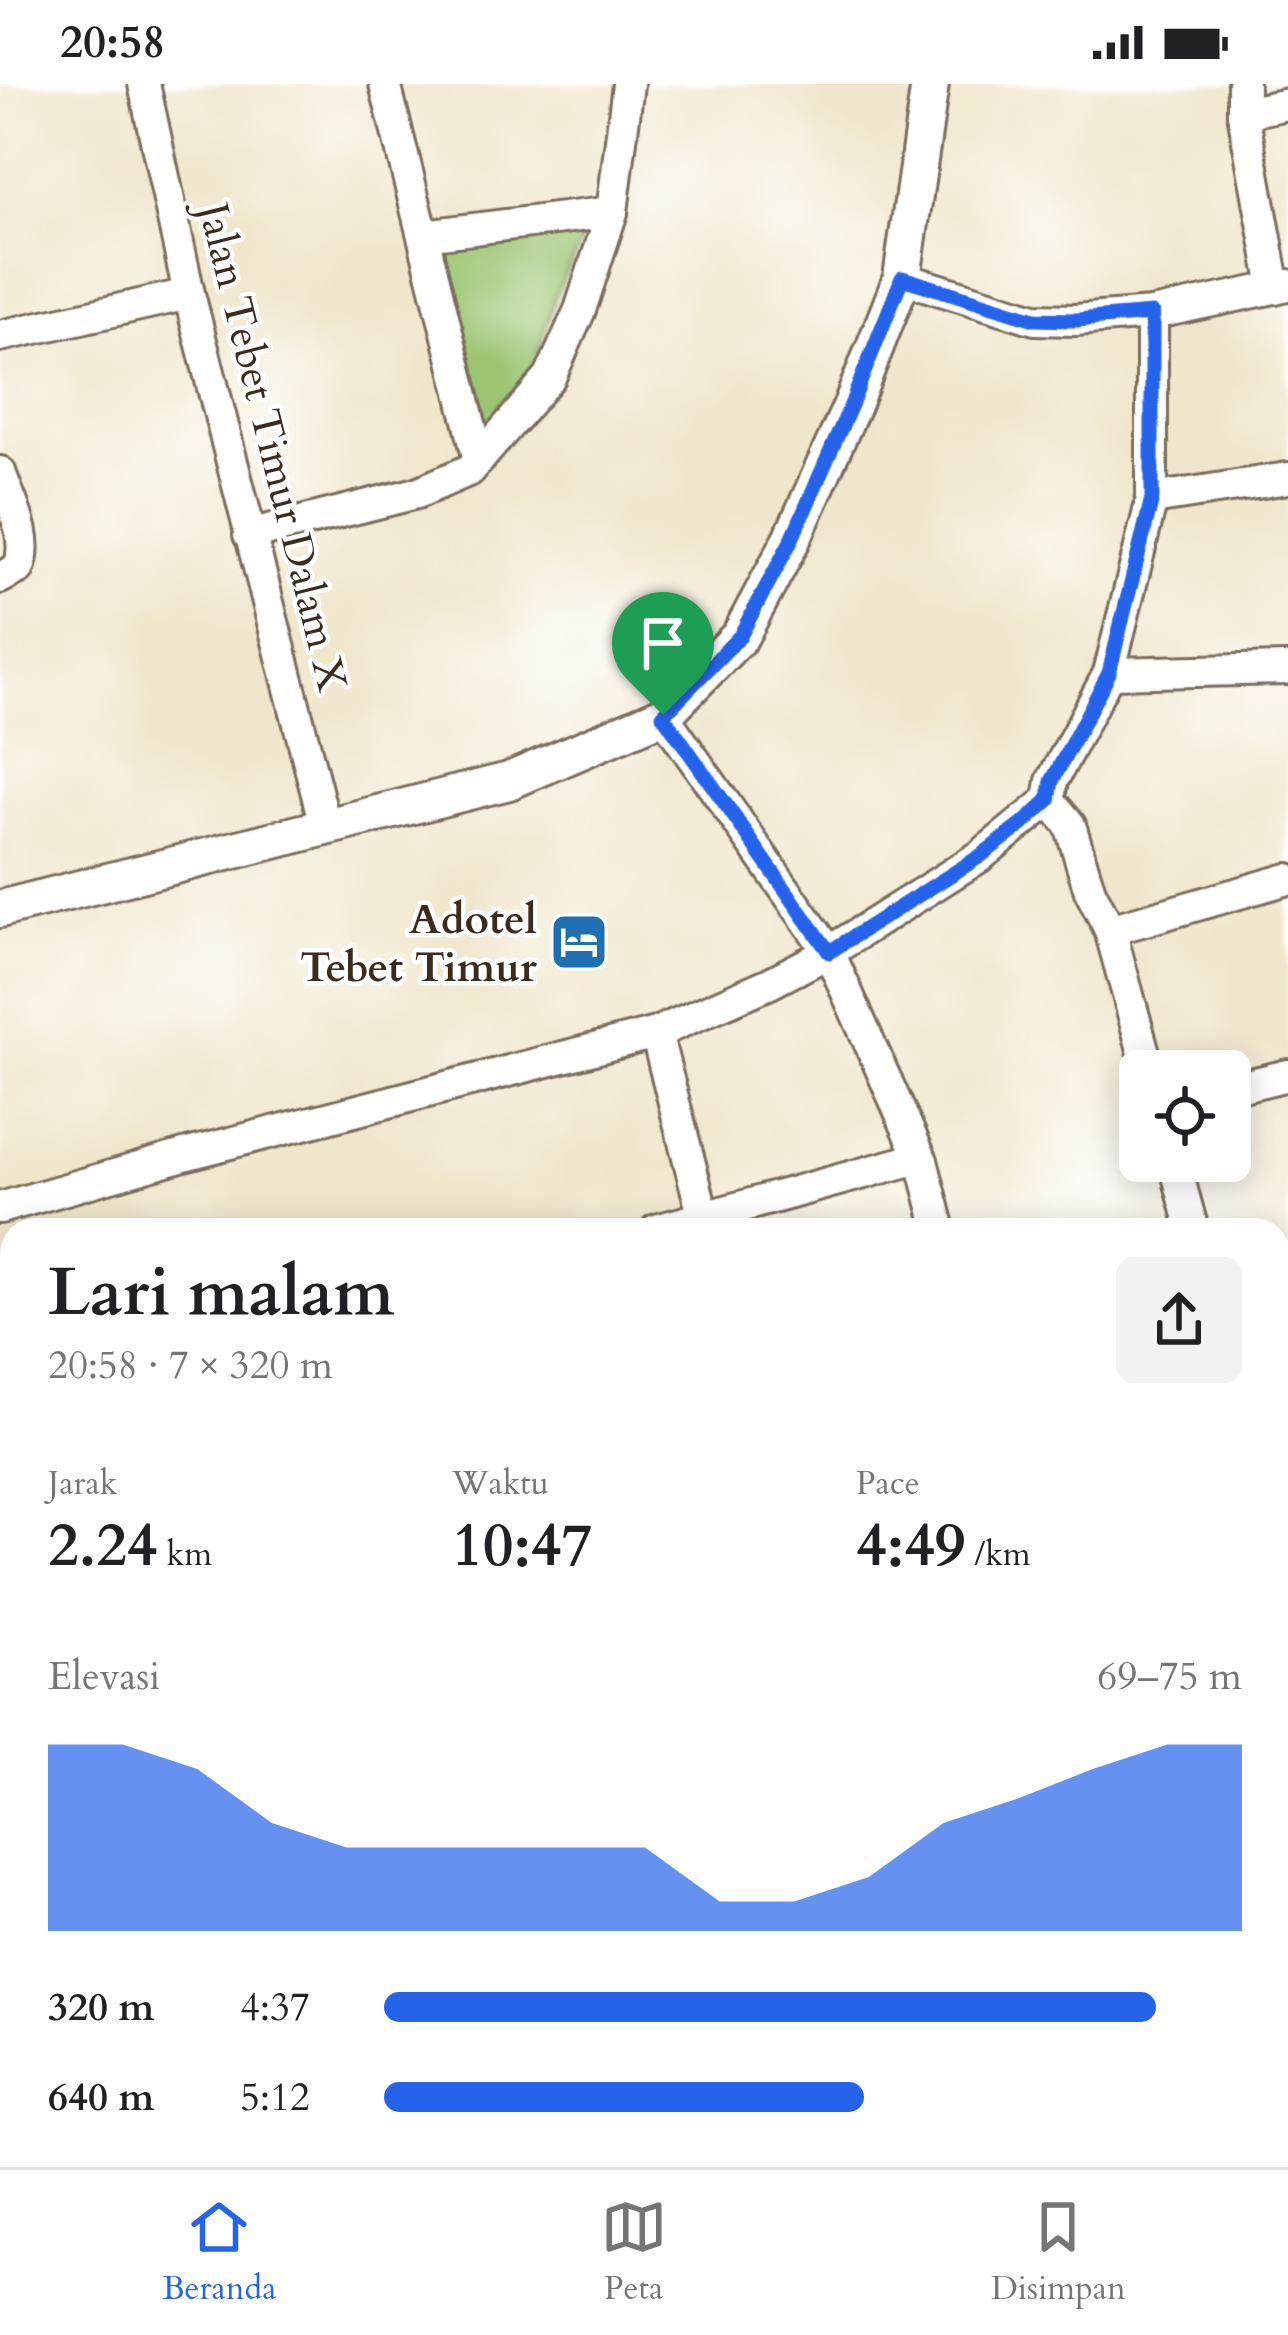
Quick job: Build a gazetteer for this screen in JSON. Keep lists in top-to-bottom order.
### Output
{
  "streets": {
    "street": ["Jalan Tebet Timur Dalam X"]
  },
  "places": {
    "hotel": ["Adotel Tebet Timur"]
  },
  "page": {
    "status": "20:58",
    "heading": ["Lari malam", "20:58 · 7 × 320 m"],
    "stats": [
      ["Jarak", "2.24 km"],
      ["Waktu", "10:47"],
      ["Pace", "4:49 /km"]
    ],
    "chart": ["Elevasi", "69–75 m"],
    "list": [
      {
        "name": "320 m",
        "note": "4:37"
      },
      {
        "name": "640 m",
        "note": "5:12"
      }
    ],
    "tabs": ["Beranda", "Peta", "Disimpan"]
  }
}
